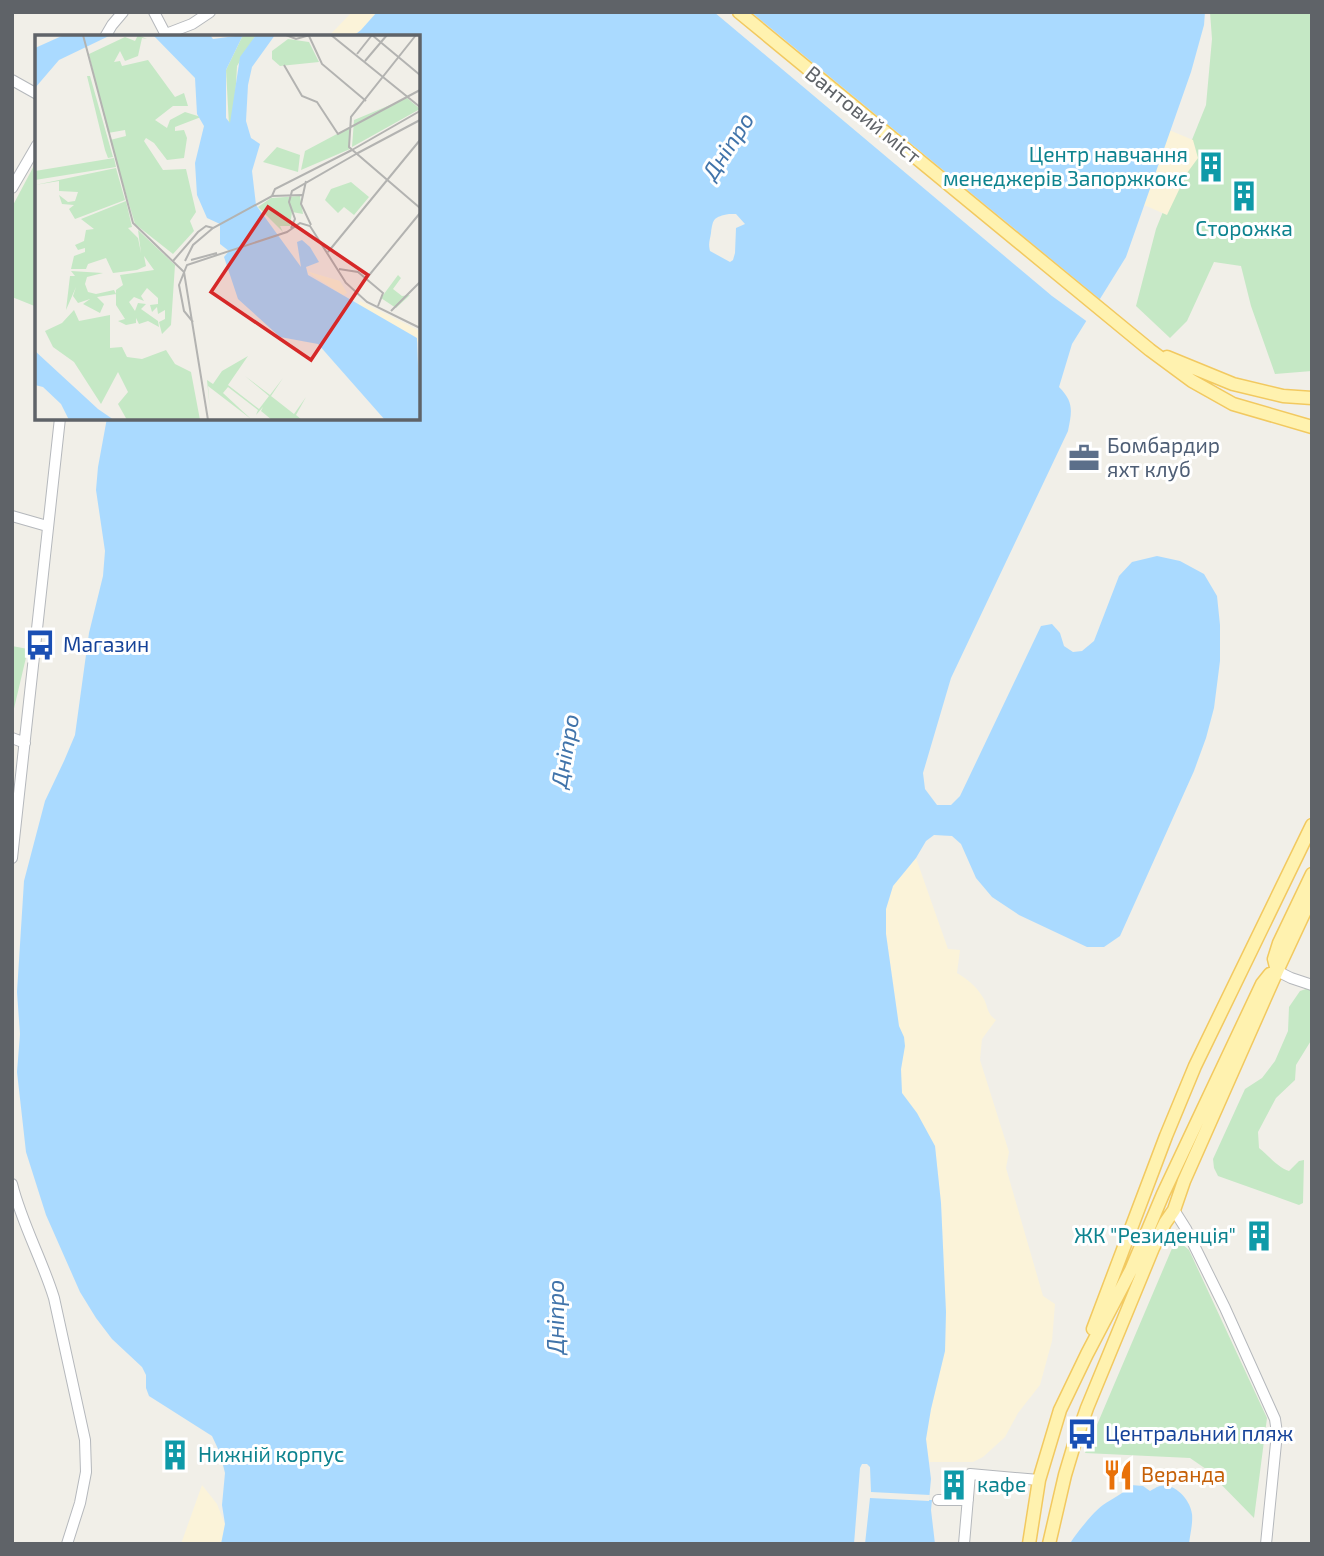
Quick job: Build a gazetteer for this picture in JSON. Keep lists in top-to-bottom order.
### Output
{
  "streets": {
    "main road": ["Вантовий міст"]
  },
  "water": ["Дніпро"],
  "places": {
    "building": [
      "Центр навчання менеджерів Запоржкокс",
      "Сторожка",
      "ЖК \"Резиденція\"",
      "Нижній корпус",
      "кафе"
    ],
    "office": ["Бомбардир яхт клуб"],
    "bus stop": ["Магазин", "Центральний пляж"],
    "restaurant": ["Веранда"]
  }
}
